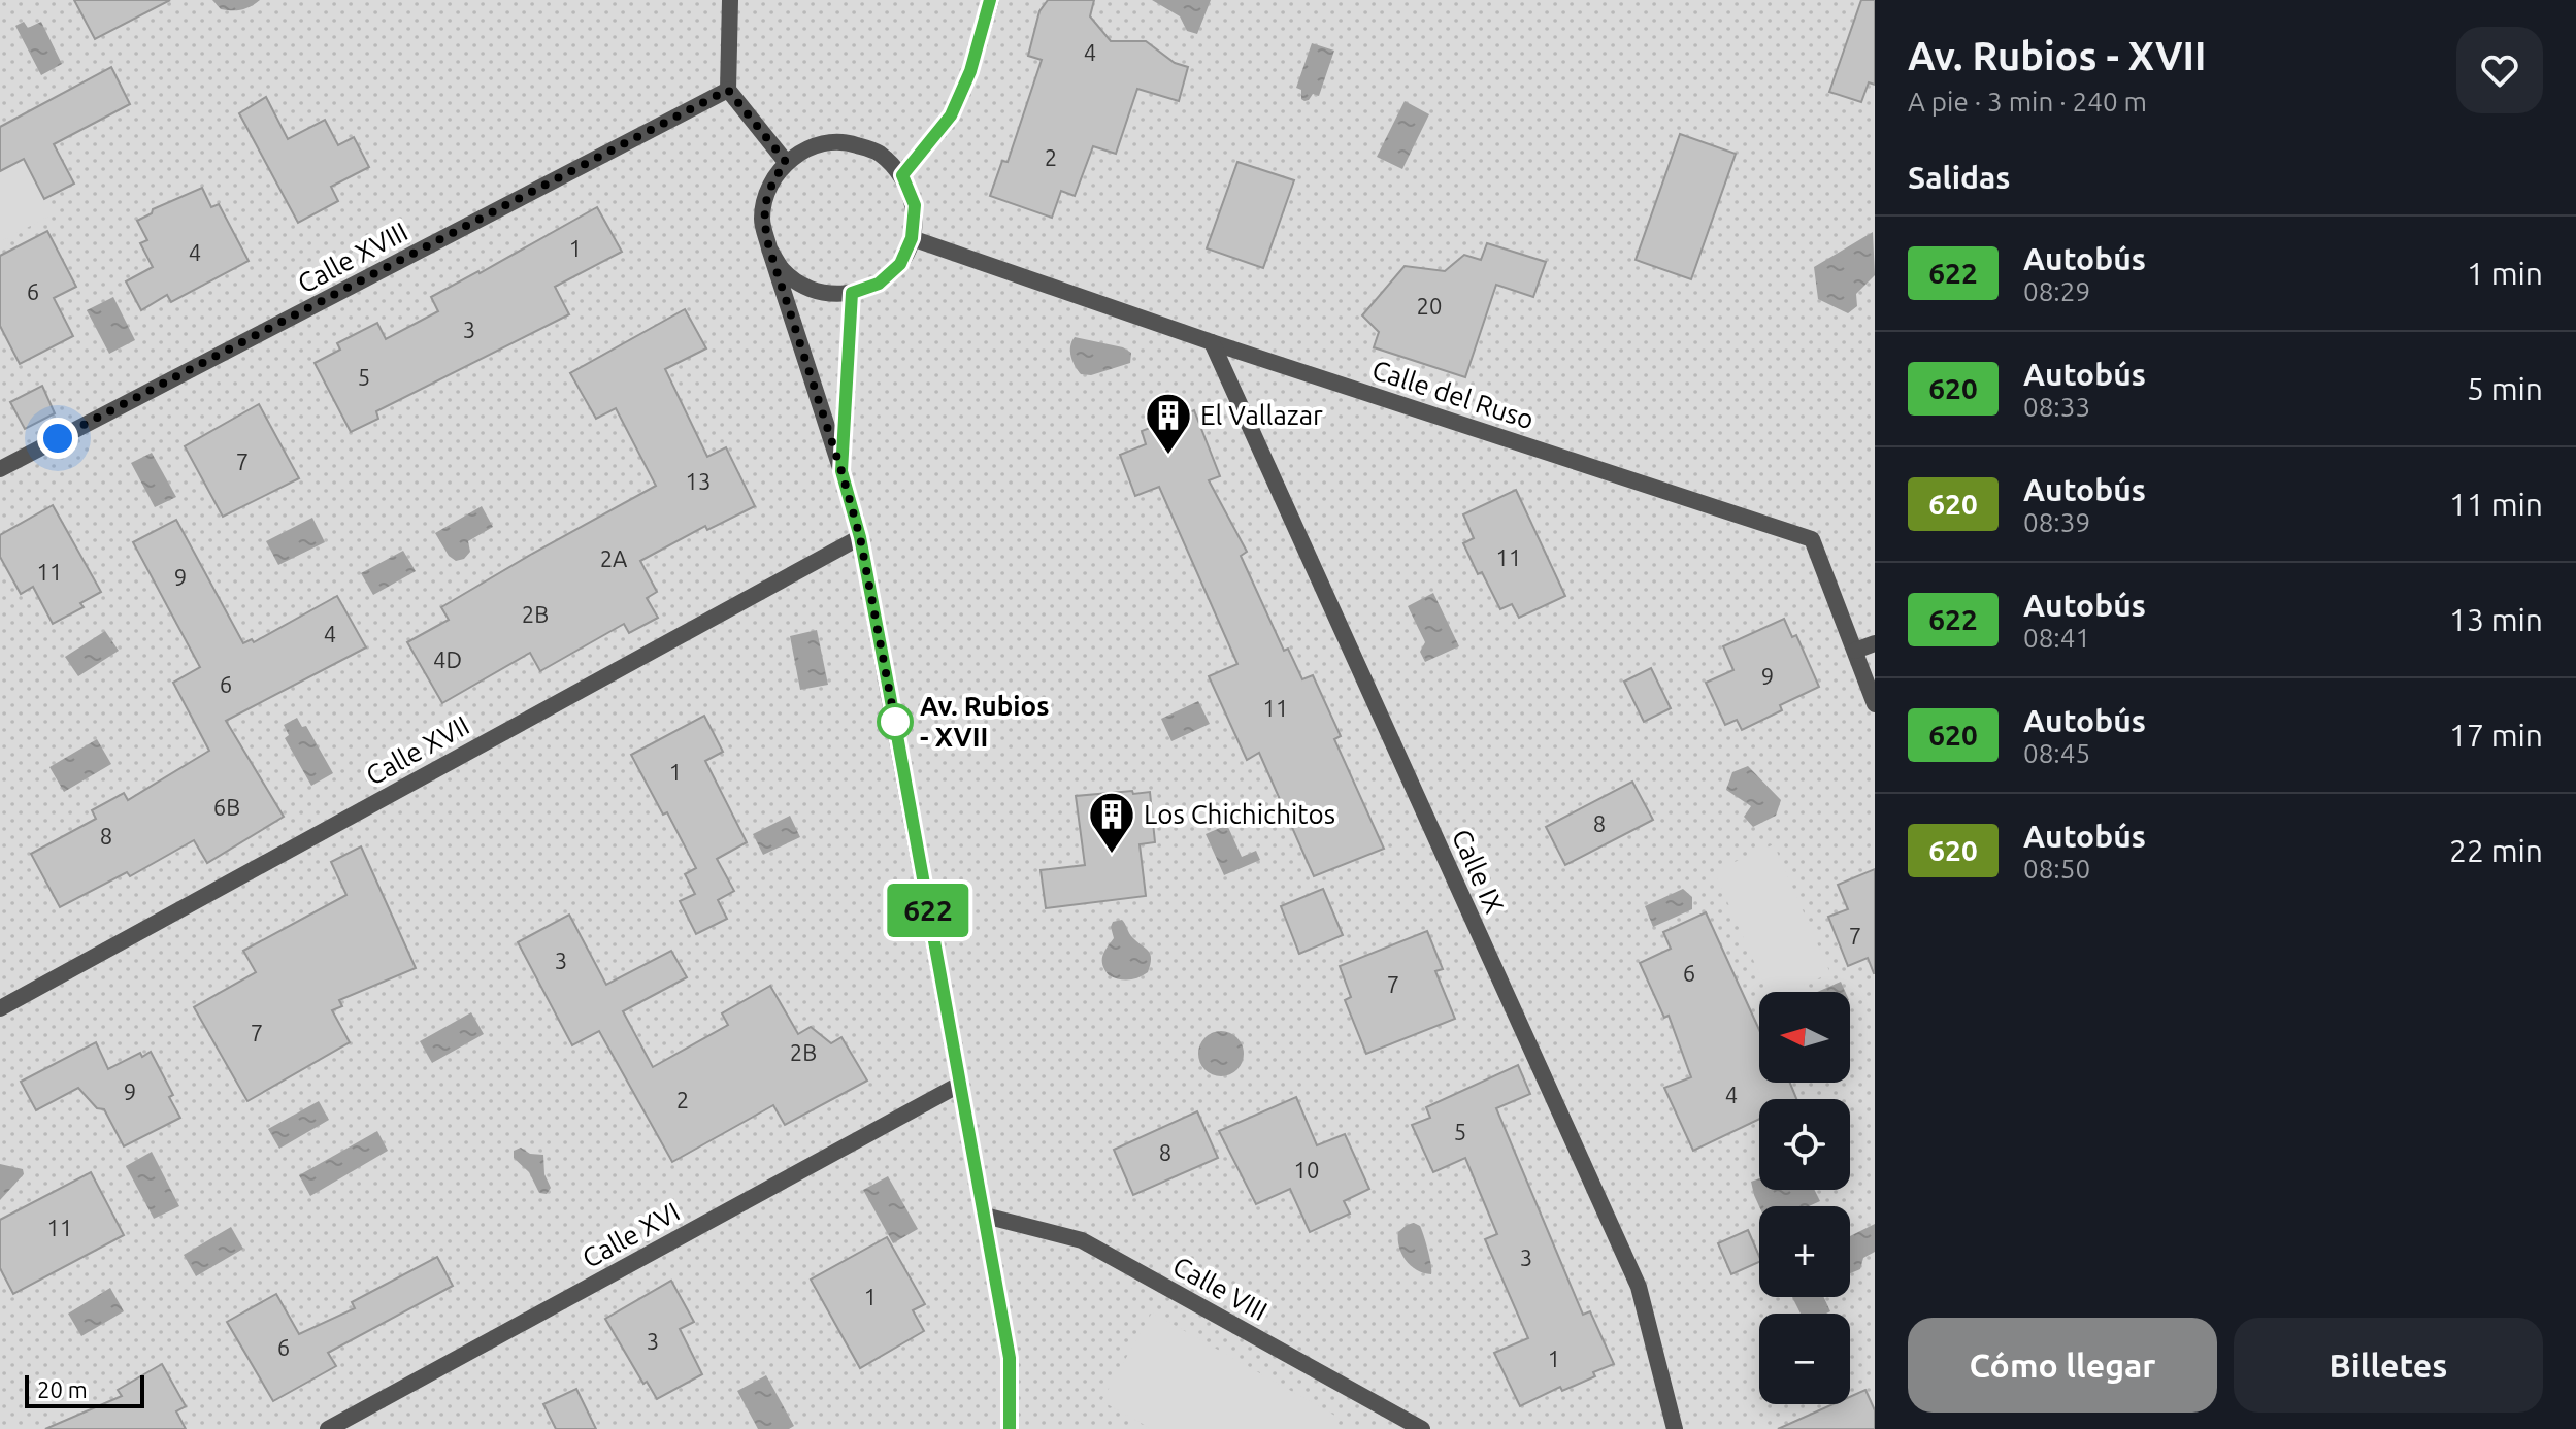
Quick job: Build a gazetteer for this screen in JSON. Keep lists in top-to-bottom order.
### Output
{
  "streets": {
    "street": [
      "Calle XVIII",
      "Calle del Ruso",
      "Calle XVII",
      "Calle IX",
      "Calle XVI",
      "Calle VIII"
    ]
  },
  "crossings": [
    ["Calle del Ruso", "Calle IX"]
  ],
  "places": {
    "building": ["El Vallazar", "Los Chichichitos"],
    "other": ["Av. Rubios - XVII"]
  },
  "lines": ["bus line 622"],
  "house_numbers": [
    "4",
    "2",
    "1",
    "4",
    "6",
    "20",
    "3",
    "5",
    "7",
    "13",
    "11",
    "2A",
    "11",
    "9",
    "2B",
    "4",
    "4D",
    "9",
    "6",
    "11",
    "1",
    "6B",
    "8",
    "8",
    "7",
    "3",
    "6",
    "7",
    "7",
    "2B",
    "9",
    "4",
    "2",
    "5",
    "8",
    "10",
    "11",
    "3",
    "1",
    "3",
    "6",
    "1"
  ],
  "scale_bar": "20 m",
  "north": "left",
  "page": {
    "on_map": "622",
    "heading": [
      ["Av. Rubios - XVII", "A pie · 3 min · 240 m"],
      "Salidas"
    ],
    "list": [
      {
        "mark": "622",
        "name": "Autobús",
        "note": "08:29",
        "value": "1 min"
      },
      {
        "mark": "620",
        "name": "Autobús",
        "note": "08:33",
        "value": "5 min"
      },
      {
        "mark": "620",
        "name": "Autobús",
        "note": "08:39",
        "value": "11 min"
      },
      {
        "mark": "622",
        "name": "Autobús",
        "note": "08:41",
        "value": "13 min"
      },
      {
        "mark": "620",
        "name": "Autobús",
        "note": "08:45",
        "value": "17 min"
      },
      {
        "mark": "620",
        "name": "Autobús",
        "note": "08:50",
        "value": "22 min"
      }
    ],
    "map_buttons": ["+", "−"],
    "buttons": ["Cómo llegar", "Billetes"],
    "scale": "20 m"
  }
}
